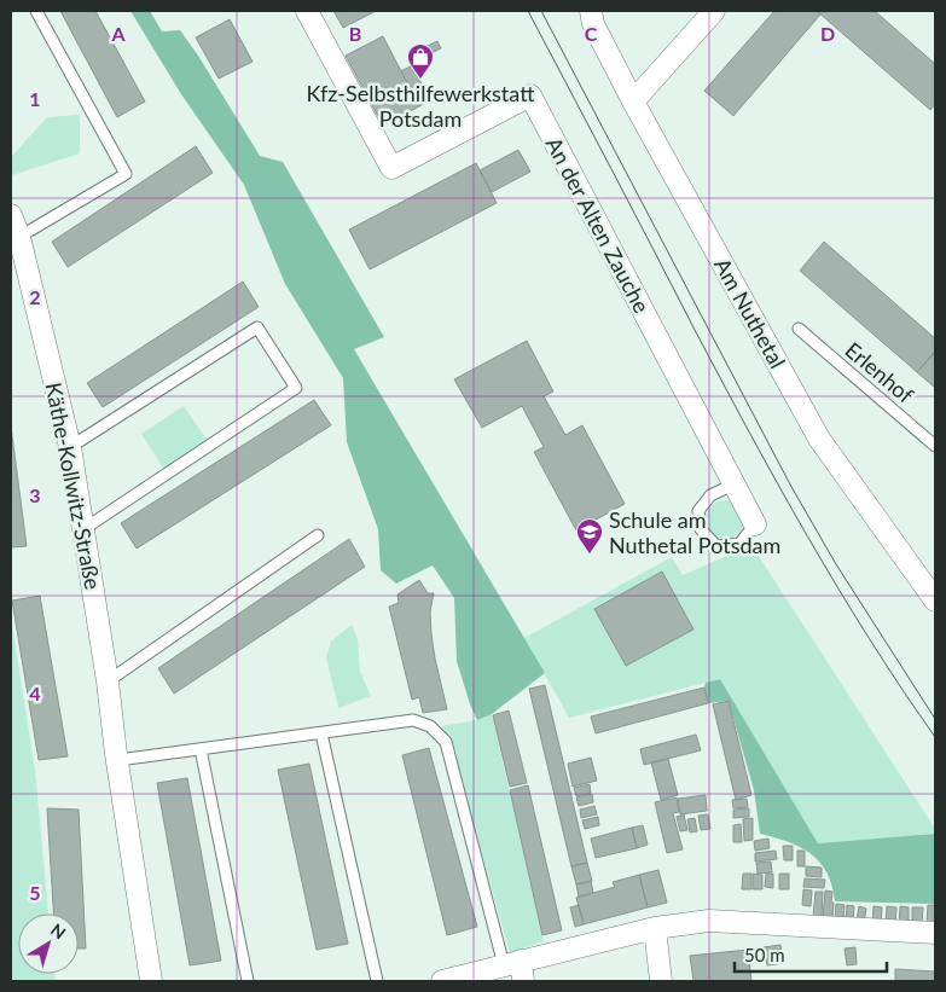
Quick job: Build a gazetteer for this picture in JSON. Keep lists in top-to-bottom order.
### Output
{
  "streets": {
    "street": ["An der Alten Zauche", "Am Nuthetal", "Käthe-Kollwitz-Straße"],
    "lane": ["Erlenhof"]
  },
  "places": {
    "shop": ["Kfz-Selbsthilfewerkstatt Potsdam"],
    "school or university": ["Schule am Nuthetal Potsdam"]
  },
  "scale_bar": "50 m",
  "north": "top right",
  "grid": {
    "columns": [
      "A",
      "B",
      "C",
      "D"
    ],
    "rows": [
      "1",
      "2",
      "3",
      "4",
      "5"
    ]
  }
}
